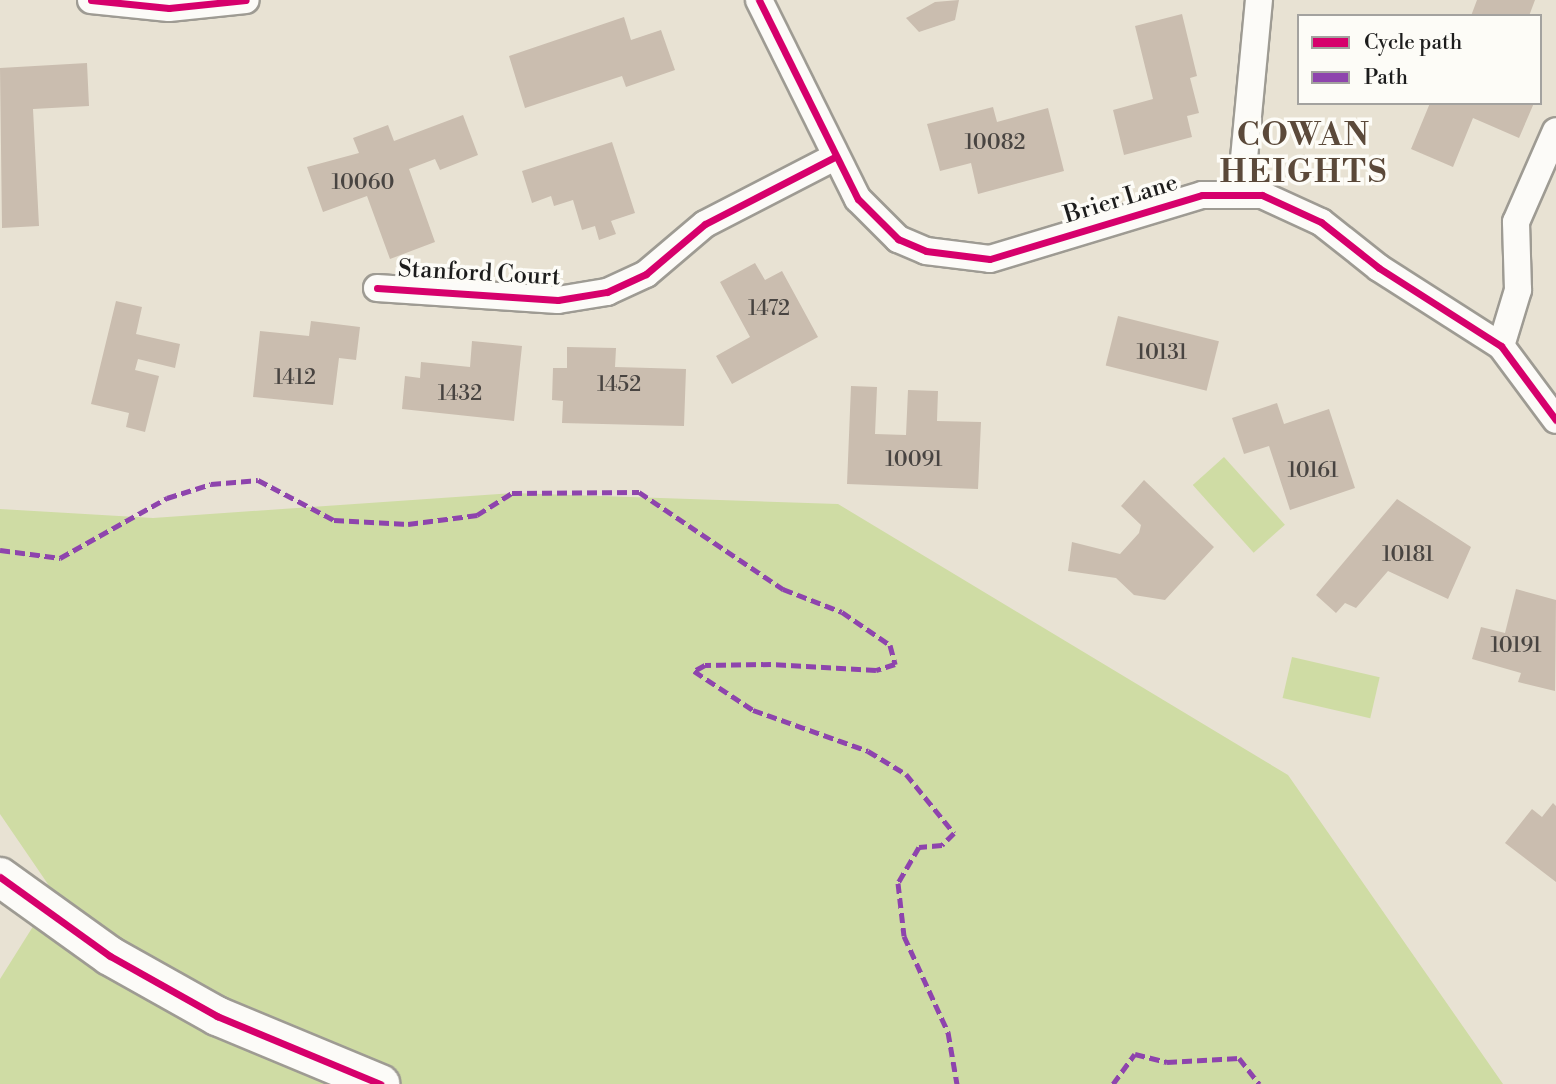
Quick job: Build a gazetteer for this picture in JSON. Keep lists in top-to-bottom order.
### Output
{
  "streets": {
    "street": ["Brier Lane", "Stanford Court"]
  },
  "crossings": [
    ["Brier Lane", "Stanford Court"]
  ],
  "districts": ["COWAN HEIGHTS"],
  "house_numbers": [
    "10082",
    "10060",
    "1472",
    "10131",
    "1412",
    "1452",
    "1432",
    "10091",
    "10161",
    "10181",
    "10191"
  ],
  "legend": ["Cycle path", "Path"]
}
